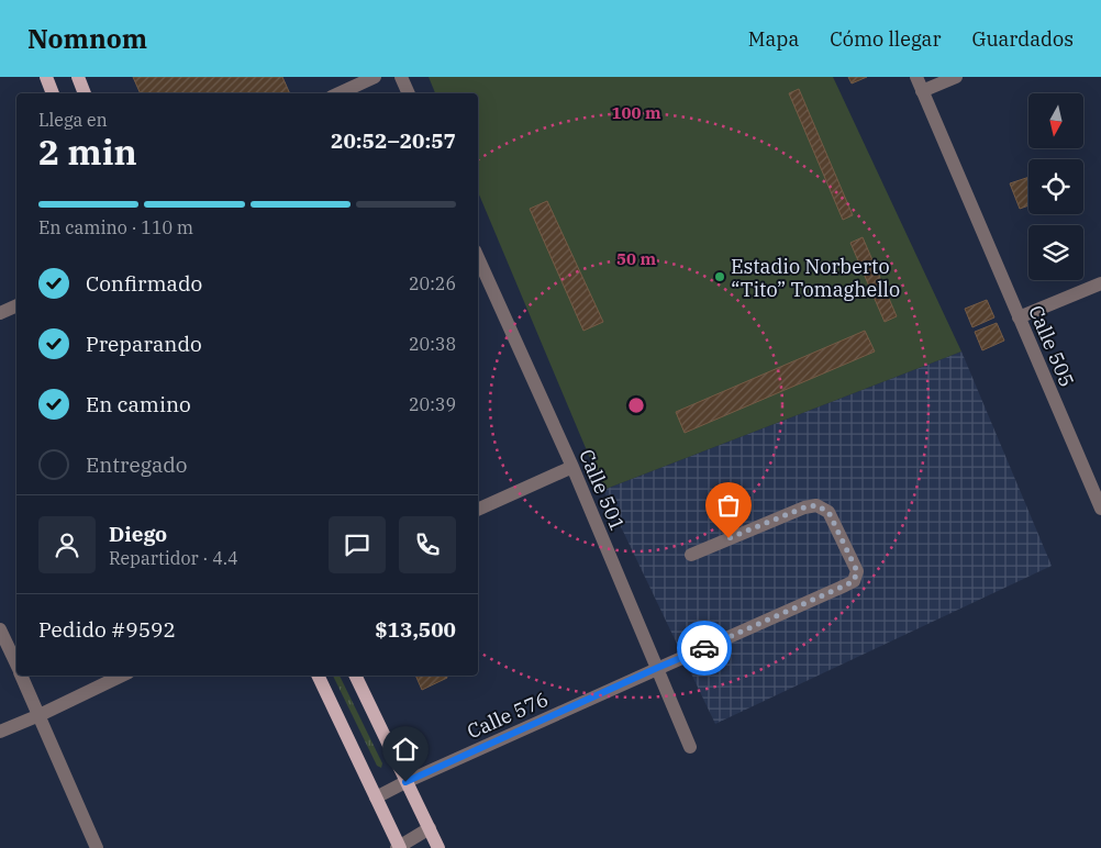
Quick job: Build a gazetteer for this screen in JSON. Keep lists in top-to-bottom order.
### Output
{
  "streets": {
    "street": ["Calle 505", "Calle 501", "Calle 576"]
  },
  "crossings": [
    ["Calle 501", "Calle 576"]
  ],
  "places": ["Estadio Norberto “Tito” Tomaghello"],
  "north": "bottom",
  "page": {
    "header": "Nomnom",
    "nav": ["Mapa", "Cómo llegar", "Guardados"],
    "heading": ["2 min", "Llega en", "20:52–20:57"],
    "panel": [
      "Diego",
      "Repartidor · 4.4",
      "Pedido #9592",
      "$13,500"
    ],
    "bar": "En camino · 110 m",
    "list": [
      ["Confirmado", "20:26"],
      ["Preparando", "20:38"],
      ["En camino", "20:39"],
      "Entregado"
    ]
  },
  "rings": ["100 m", "50 m"]
}
